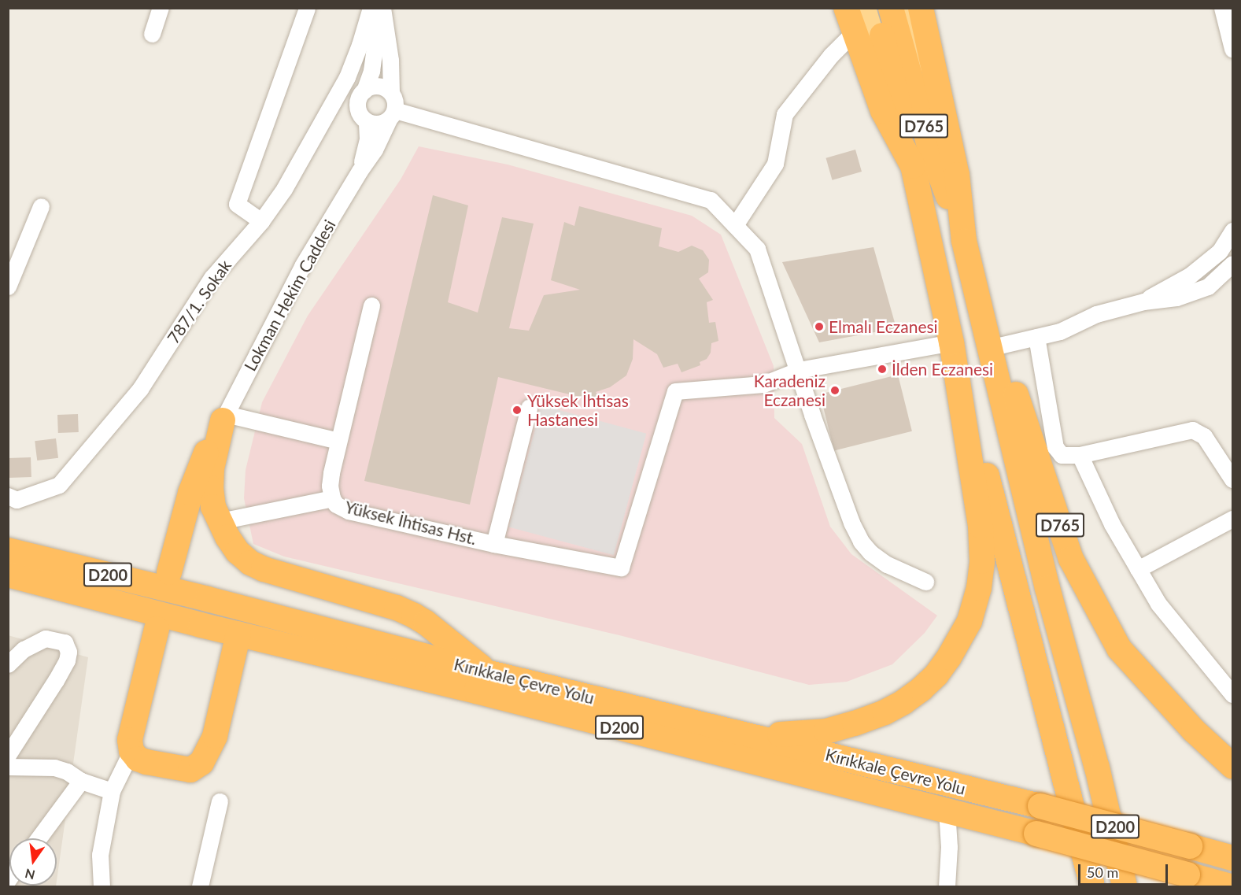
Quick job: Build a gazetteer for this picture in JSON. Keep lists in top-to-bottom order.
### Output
{
  "streets": {
    "highway": ["D765", "D200", "Kırıkkale Çevre Yolu"],
    "street": ["Lokman Hekim Caddesi", "787/1. Sokak", "Yüksek İhtisas Hst."]
  },
  "places": [
    "Elmalı Eczanesi",
    "İlden Eczanesi",
    "Karadeniz Eczanesi",
    "Yüksek İhtisas Hastanesi"
  ],
  "scale_bar": "50 m",
  "north": "bottom"
}
